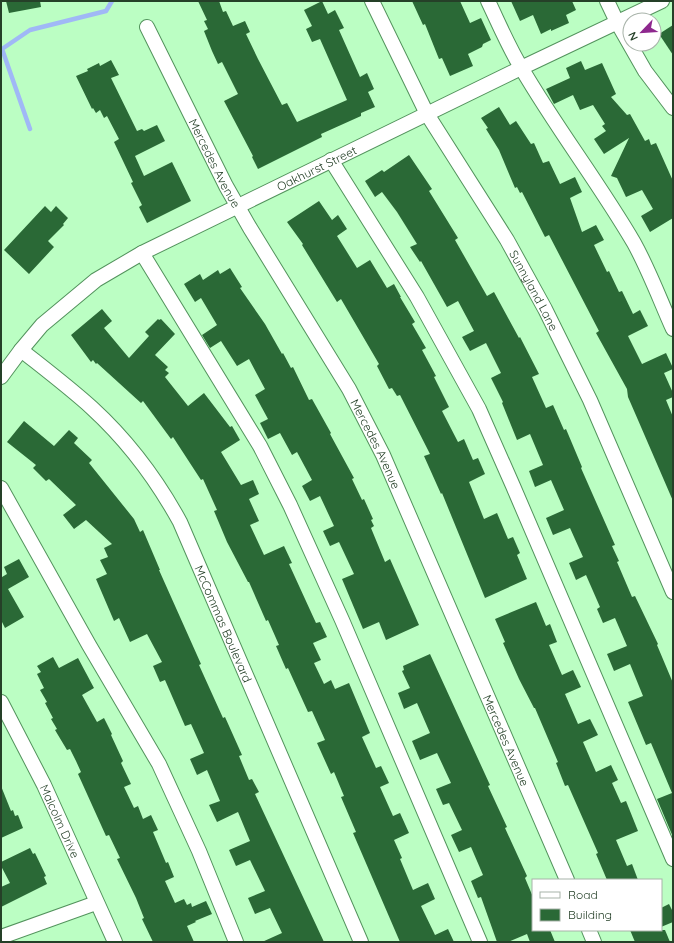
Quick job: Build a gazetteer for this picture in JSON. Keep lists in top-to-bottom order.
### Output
{
  "streets": {
    "street": [
      "Mercedes Avenue",
      "Oakhurst Street",
      "Sunnyland Lane",
      "McCommas Boulevard",
      "Malcolm Drive"
    ]
  },
  "crossings": [
    ["Mercedes Avenue", "Oakhurst Street"],
    ["Oakhurst Street", "Sunnyland Lane"],
    ["Oakhurst Street", "McCommas Boulevard"]
  ],
  "legend": ["Road", "Building"],
  "north": "bottom left"
}
